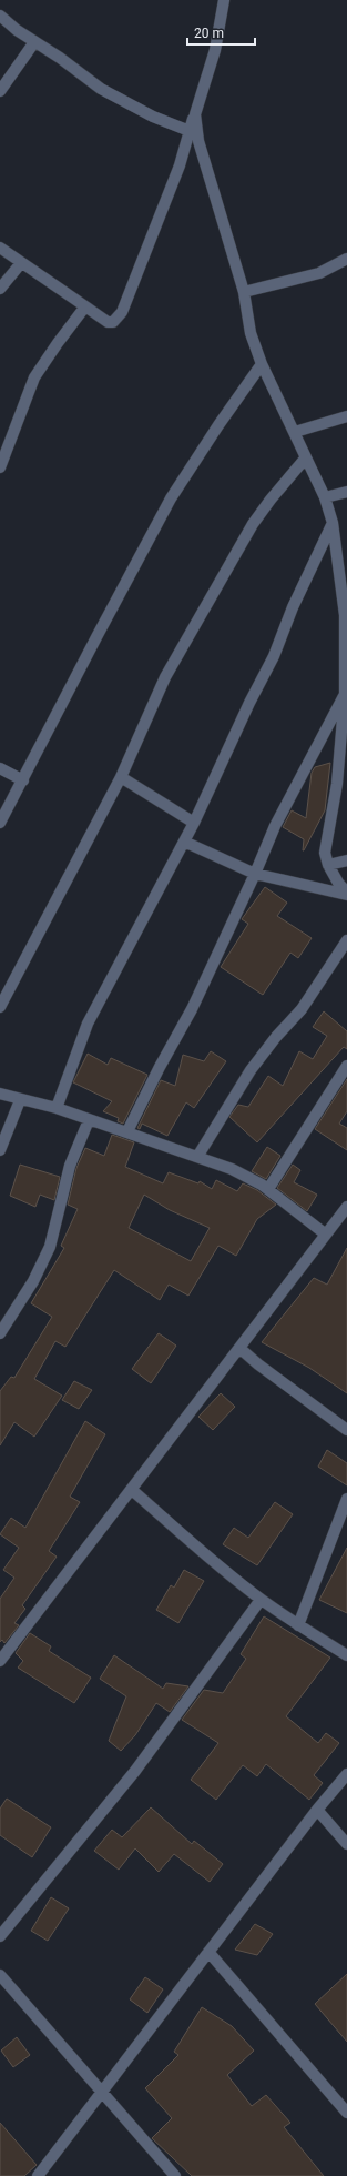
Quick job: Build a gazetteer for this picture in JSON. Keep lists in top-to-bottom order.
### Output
{
  "scale_bar": "20 m"
}
